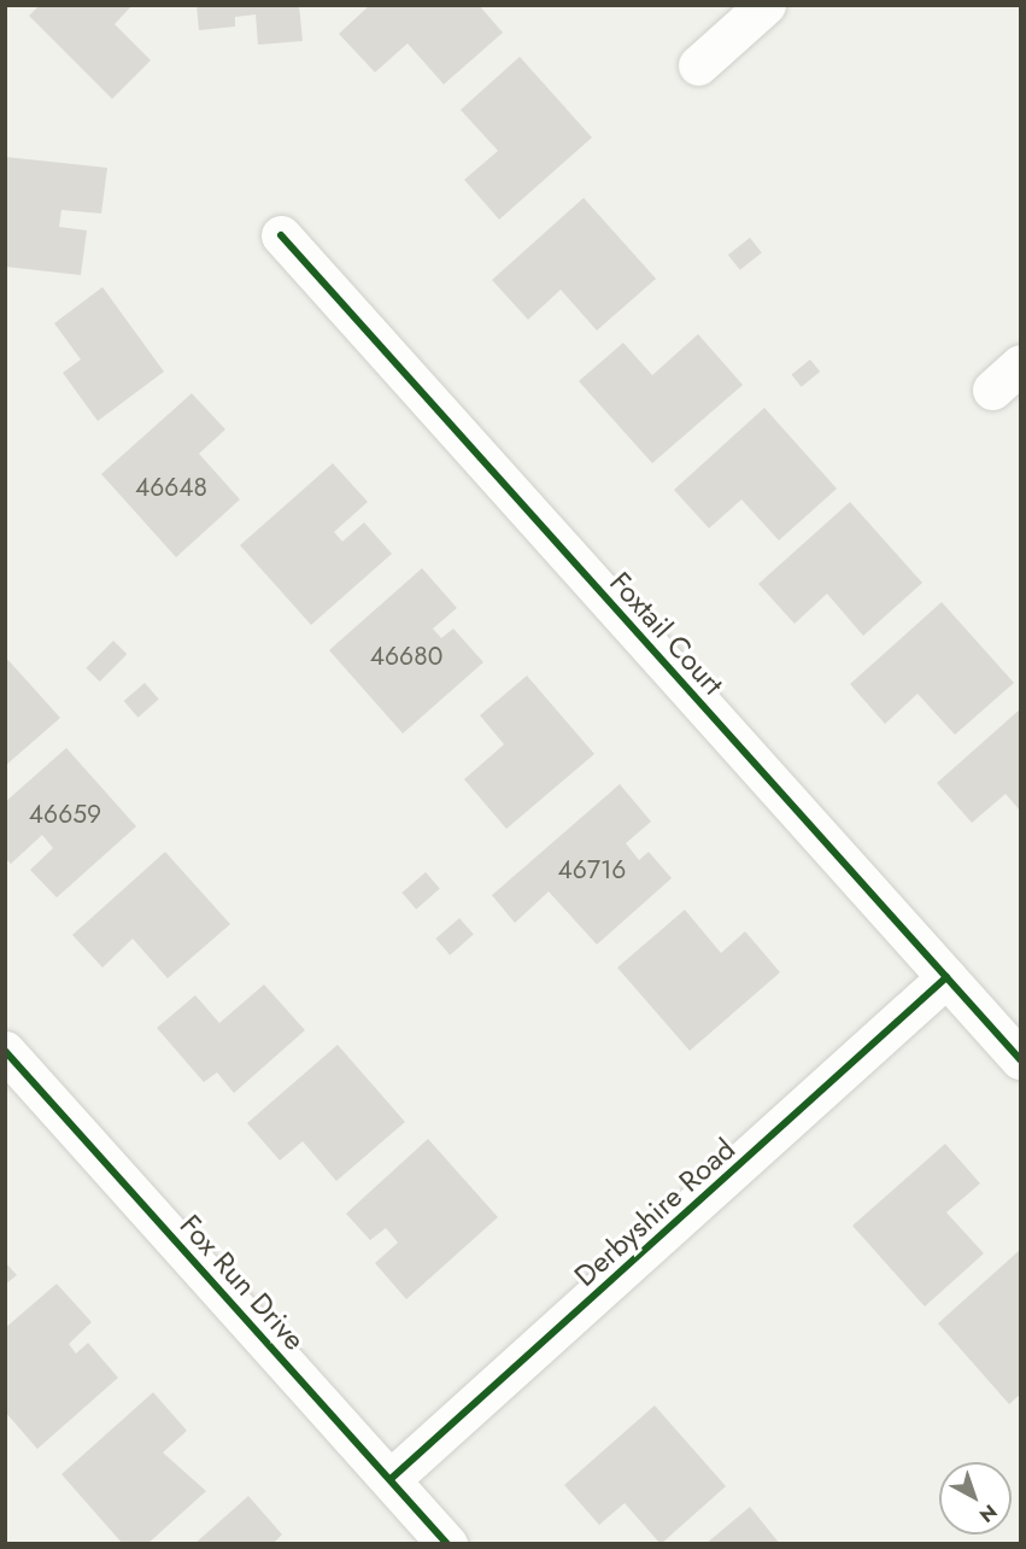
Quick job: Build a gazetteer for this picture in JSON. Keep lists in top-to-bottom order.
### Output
{
  "streets": {
    "street": ["Foxtail Court", "Derbyshire Road", "Fox Run Drive"]
  },
  "crossings": [
    ["Foxtail Court", "Derbyshire Road"],
    ["Derbyshire Road", "Fox Run Drive"]
  ],
  "house_numbers": [
    "46648",
    "46680",
    "46659",
    "46716"
  ],
  "north": "bottom right"
}
